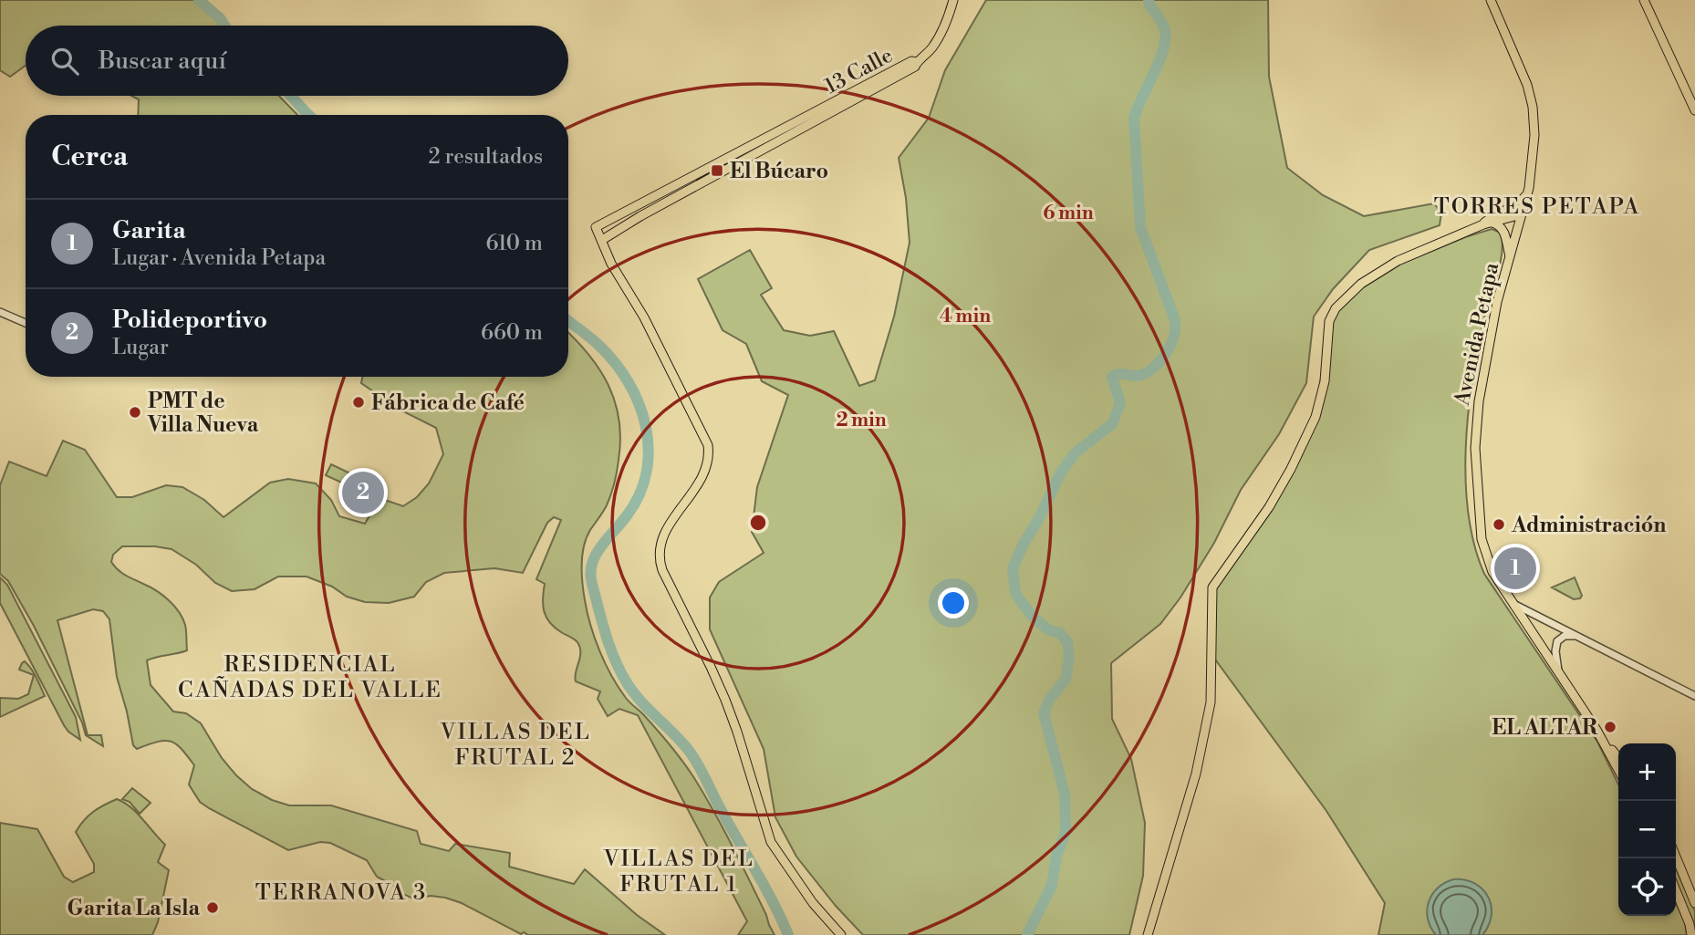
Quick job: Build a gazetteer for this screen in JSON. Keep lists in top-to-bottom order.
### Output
{
  "streets": {
    "main road": ["13 Calle", "Avenida Petapa"]
  },
  "districts": [
    "TORRES PETAPA",
    "RESIDENCIAL CAÑADAS DEL VALLE",
    "VILLAS DEL FRUTAL 2",
    "VILLAS DEL FRUTAL 1",
    "TERRANOVA 3"
  ],
  "places": {
    "transit": ["El Búcaro"],
    "other": [
      "Fábrica de Café",
      "PMT de Villa Nueva",
      "Administración",
      "EL ALTAR",
      "Garita La Isla"
    ]
  },
  "page": {
    "search": "Buscar aquí",
    "heading": ["Cerca", "2 resultados"],
    "list": [
      {
        "mark": "1",
        "name": "Garita",
        "note": "Lugar · Avenida Petapa",
        "value": "610 m"
      },
      {
        "mark": "2",
        "name": "Polideportivo",
        "note": "Lugar",
        "value": "660 m"
      }
    ],
    "pins": ["2", "1"],
    "map_buttons": ["+", "−"]
  },
  "rings": ["6 min", "4 min", "2 min"]
}
